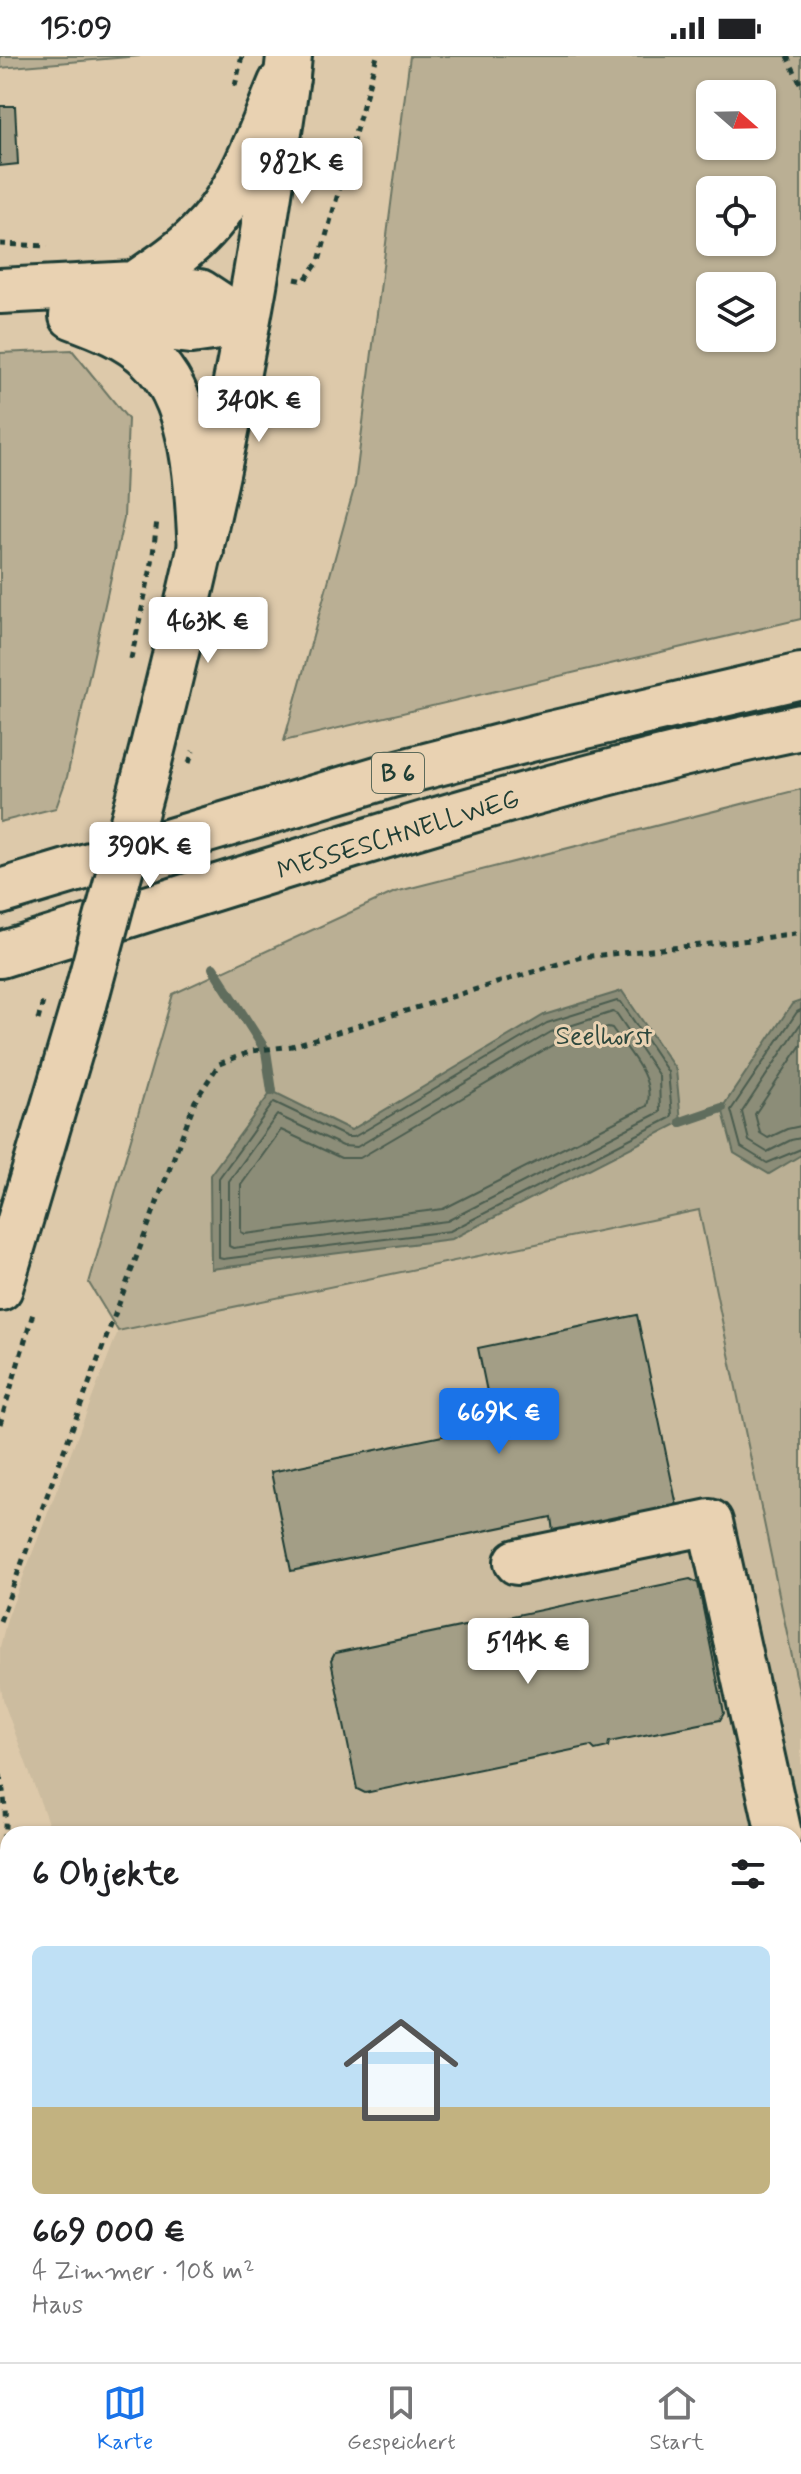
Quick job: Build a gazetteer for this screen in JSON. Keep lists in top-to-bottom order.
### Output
{
  "streets": {
    "main road": ["B 6", "MESSESCHNELLWEG"]
  },
  "parks": ["Seelhorst"],
  "north": "right",
  "page": {
    "status": "15:09",
    "price": [
      "982K €",
      "340K €",
      "463K €",
      "390K €",
      "669K €",
      "514K €"
    ],
    "heading": "6 Objekte",
    "list": [
      {
        "name": "669 000 €",
        "note": "4 Zimmer · 108 m² · Haus"
      }
    ],
    "tabs": ["Karte", "Gespeichert", "Start"]
  }
}
